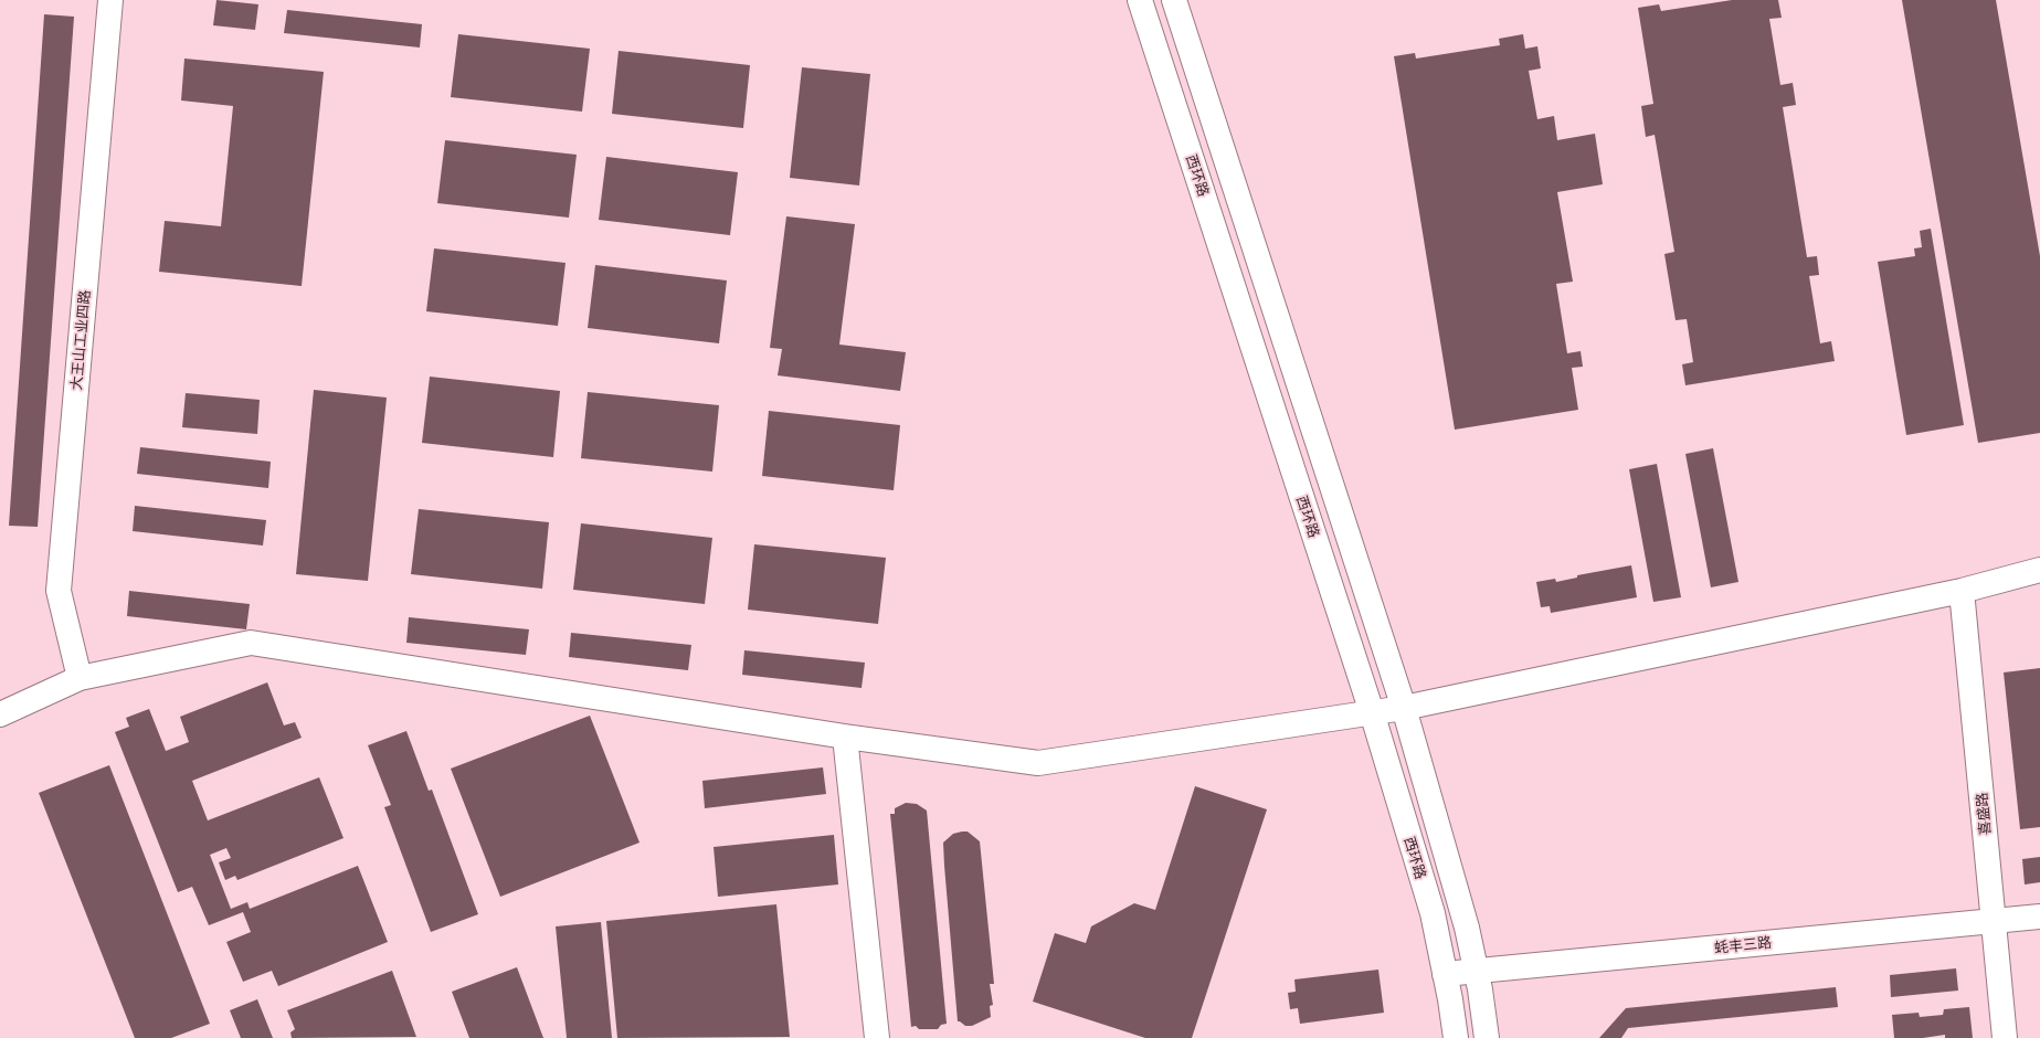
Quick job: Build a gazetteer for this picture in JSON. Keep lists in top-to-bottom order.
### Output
{
  "streets": {
    "street": [
      "西环路",
      "大王山工业四路",
      "喜盛路",
      "蚝丰三路"
    ]
  },
  "crossings": [
    ["西环路", "蚝丰三路"],
    ["喜盛路", "蚝丰三路"]
  ]
}
